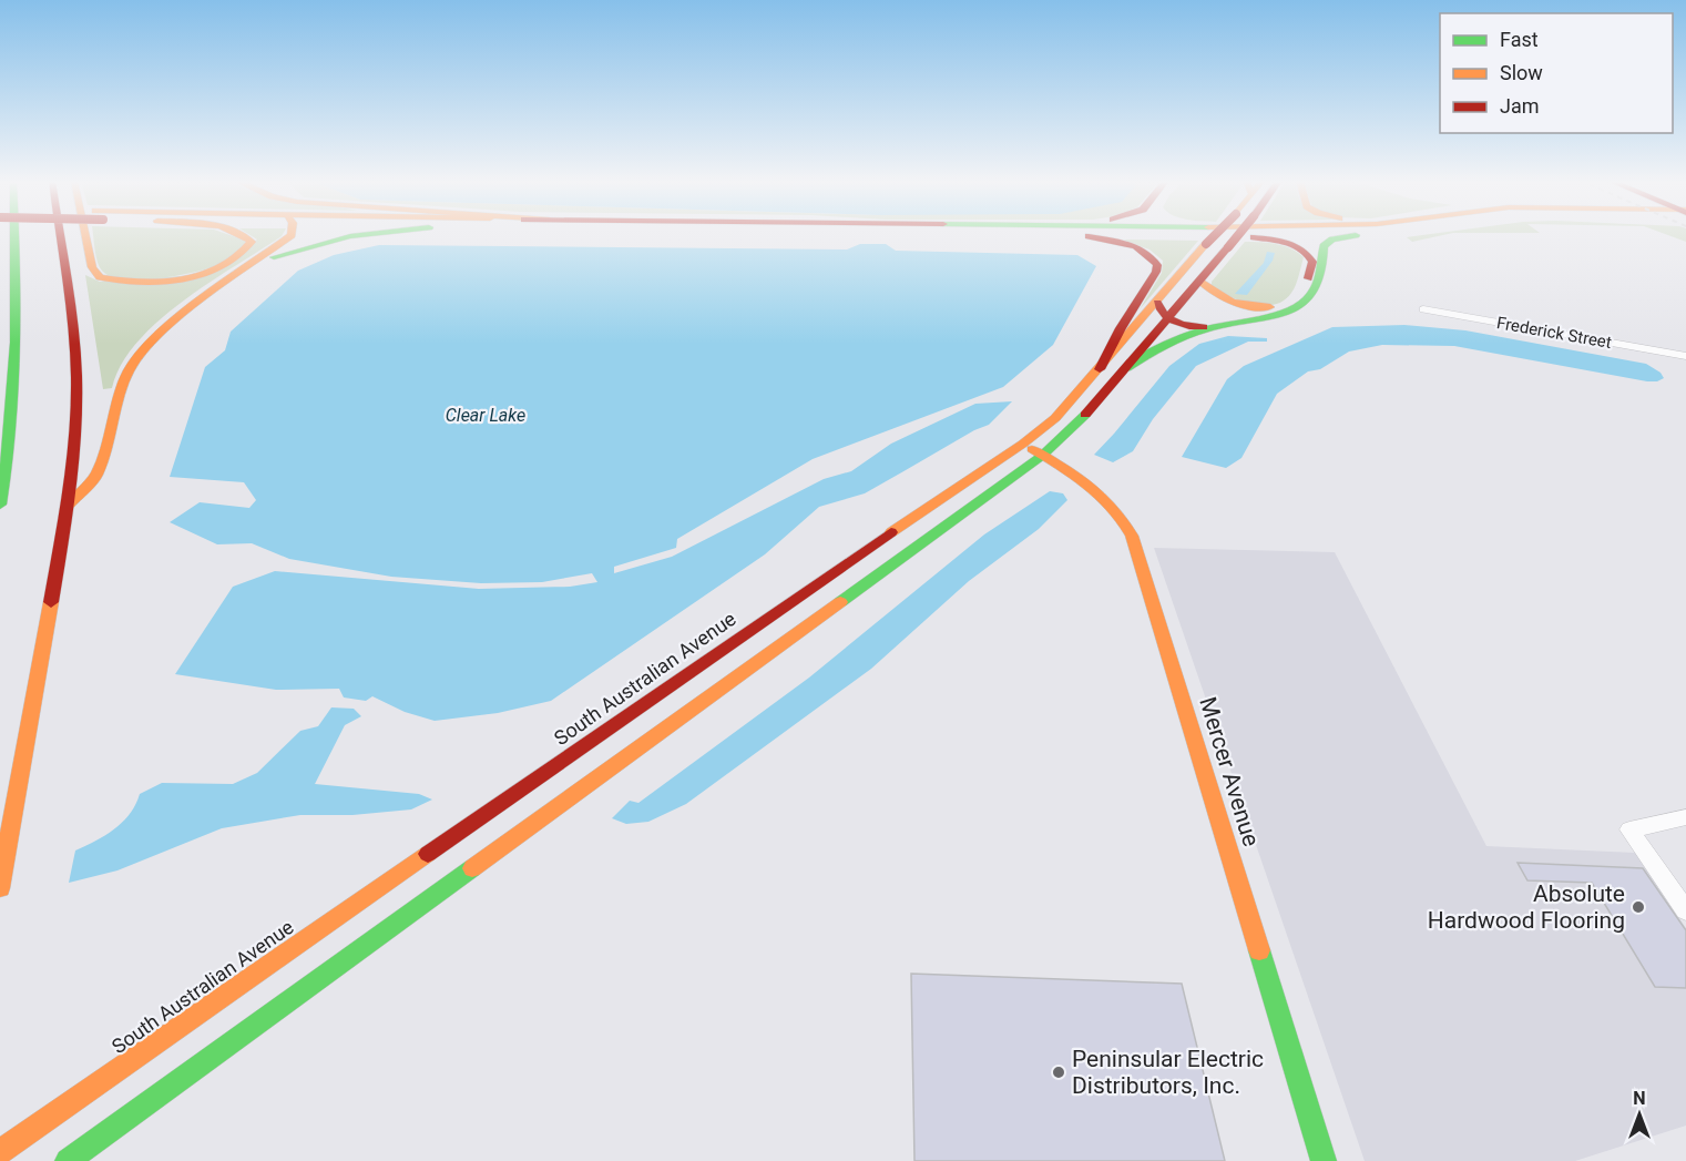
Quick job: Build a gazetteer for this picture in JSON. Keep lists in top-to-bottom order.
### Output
{
  "streets": {
    "main road": ["South Australian Avenue", "Mercer Avenue"],
    "street": ["Frederick Street"]
  },
  "crossings": [
    ["South Australian Avenue", "Mercer Avenue"]
  ],
  "water": ["Clear Lake"],
  "places": ["Absolute Hardwood Flooring", "Peninsular Electric Distributors, Inc."],
  "legend": ["Fast", "Slow", "Jam"],
  "north": "top"
}
